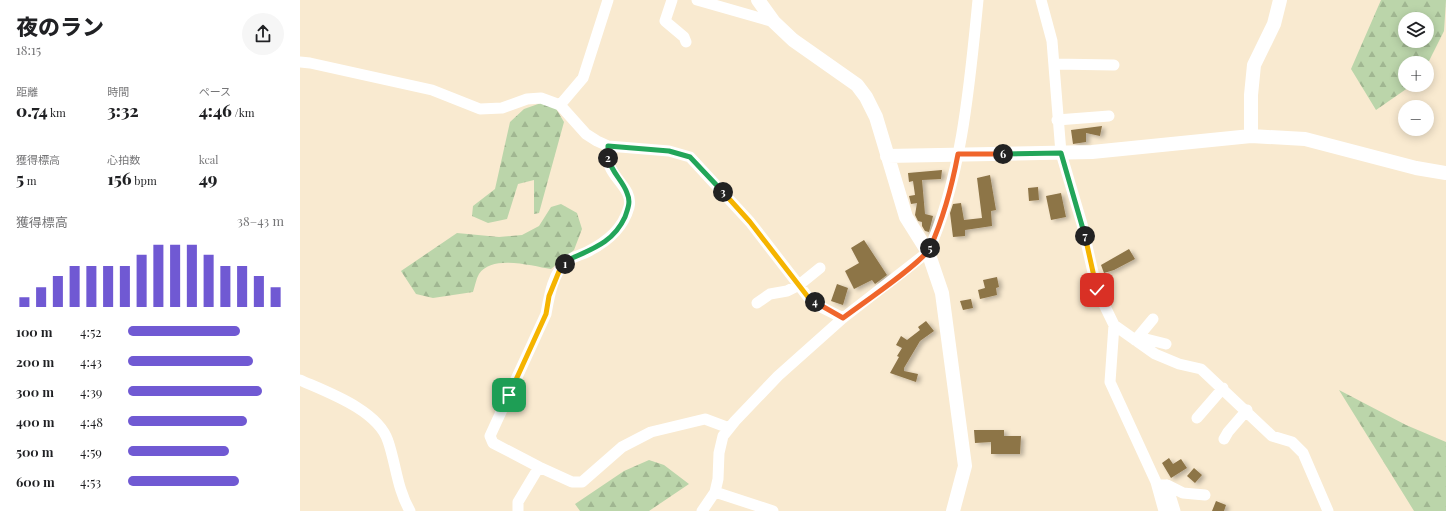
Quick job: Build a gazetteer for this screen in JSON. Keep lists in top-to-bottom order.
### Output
{
  "page": {
    "heading": ["夜のラン", "18:15"],
    "map_buttons": ["+", "−"],
    "stats": [
      ["距離", "0.74 km"],
      ["時間", "3:32"],
      ["ペース", "4:46 /km"],
      ["獲得標高", "5 m"],
      ["心拍数", "156 bpm"],
      ["kcal", "49"]
    ],
    "pins": [
      "6",
      "2",
      "3",
      "7",
      "5",
      "1",
      "4"
    ],
    "chart": ["獲得標高", "38–43 m"],
    "list": [
      {
        "name": "100 m",
        "note": "4:52"
      },
      {
        "name": "200 m",
        "note": "4:43"
      },
      {
        "name": "300 m",
        "note": "4:39"
      },
      {
        "name": "400 m",
        "note": "4:48"
      },
      {
        "name": "500 m",
        "note": "4:59"
      },
      {
        "name": "600 m",
        "note": "4:53"
      }
    ]
  }
}
